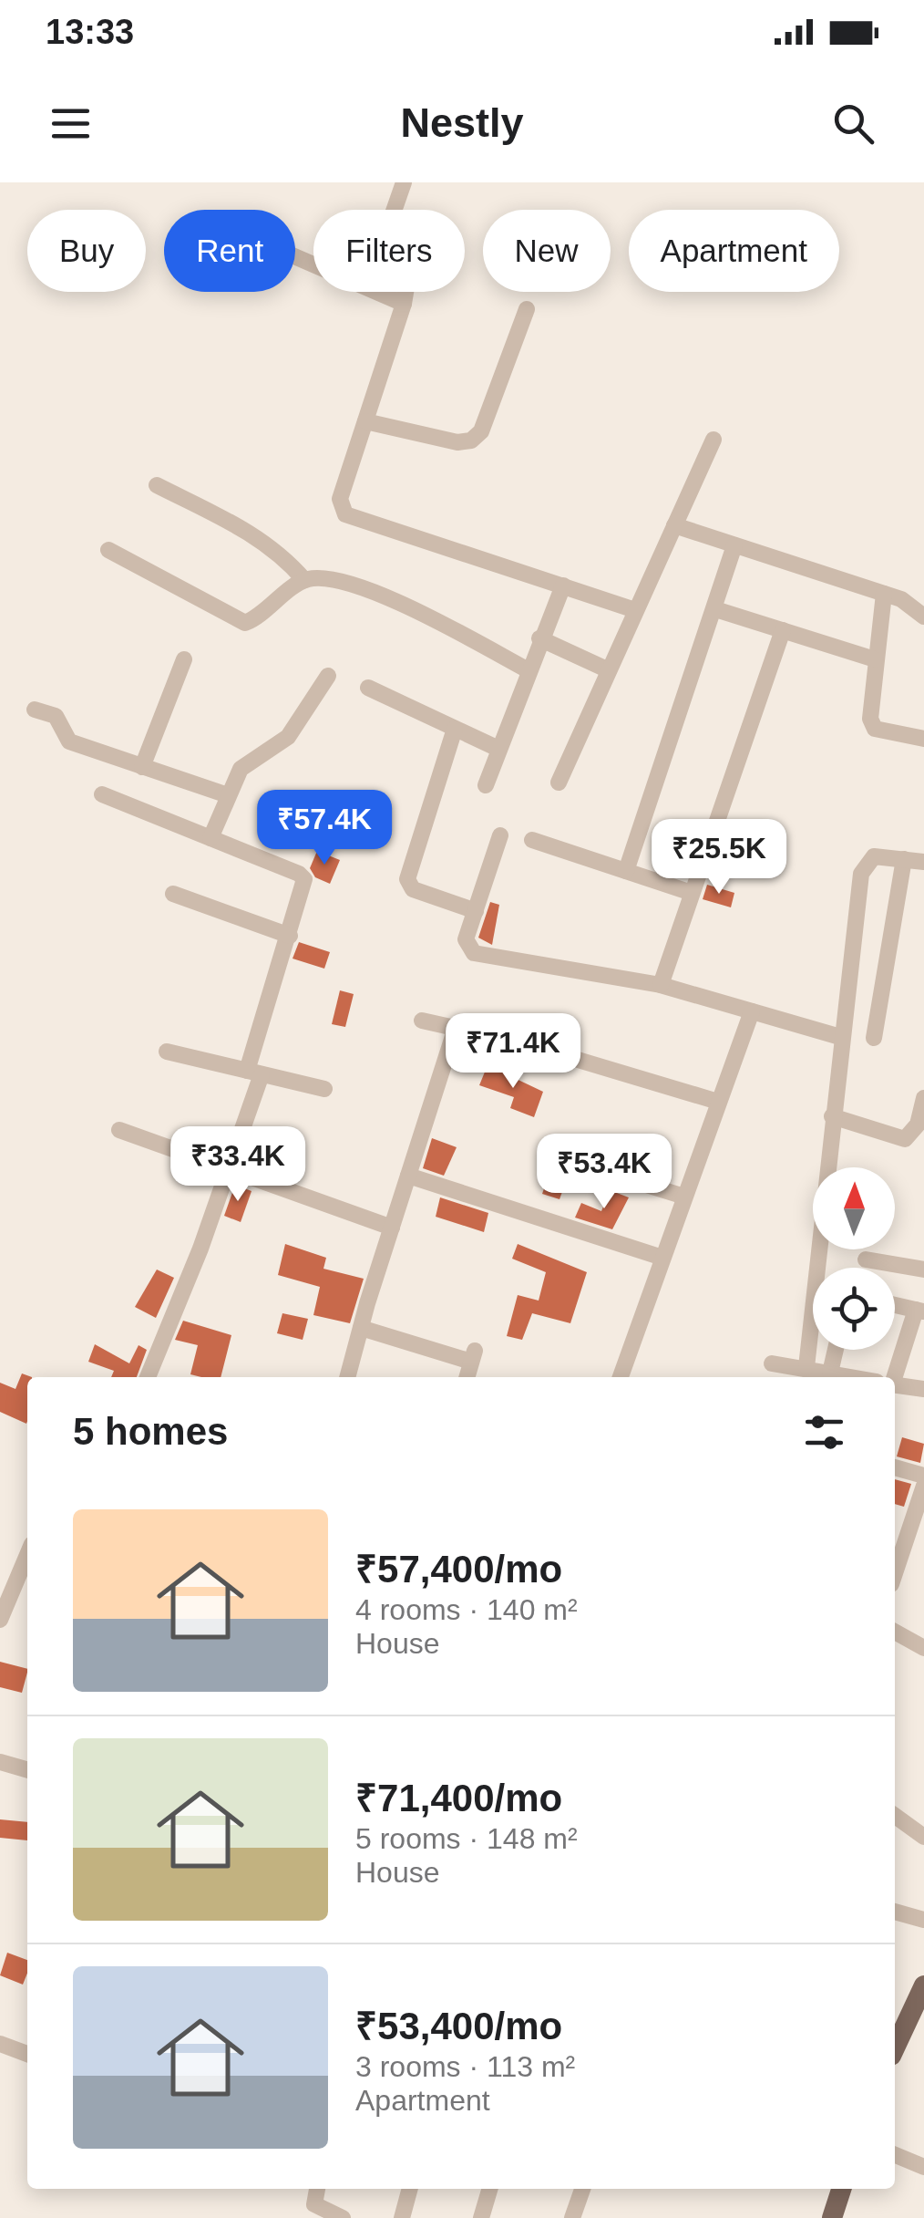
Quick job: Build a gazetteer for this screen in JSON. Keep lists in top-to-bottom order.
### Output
{
  "north": "top",
  "page": {
    "status": "13:33",
    "header": "Nestly",
    "chip": [
      "Buy",
      "Rent",
      "Filters",
      "New",
      "Apartment"
    ],
    "price": [
      "₹57.4K",
      "₹25.5K",
      "₹71.4K",
      "₹33.4K",
      "₹53.4K"
    ],
    "heading": "5 homes",
    "list": [
      {
        "name": "₹57,400/mo",
        "note": "4 rooms · 140 m² · House"
      },
      {
        "name": "₹71,400/mo",
        "note": "5 rooms · 148 m² · House"
      },
      {
        "name": "₹53,400/mo",
        "note": "3 rooms · 113 m² · Apartment"
      }
    ]
  }
}
